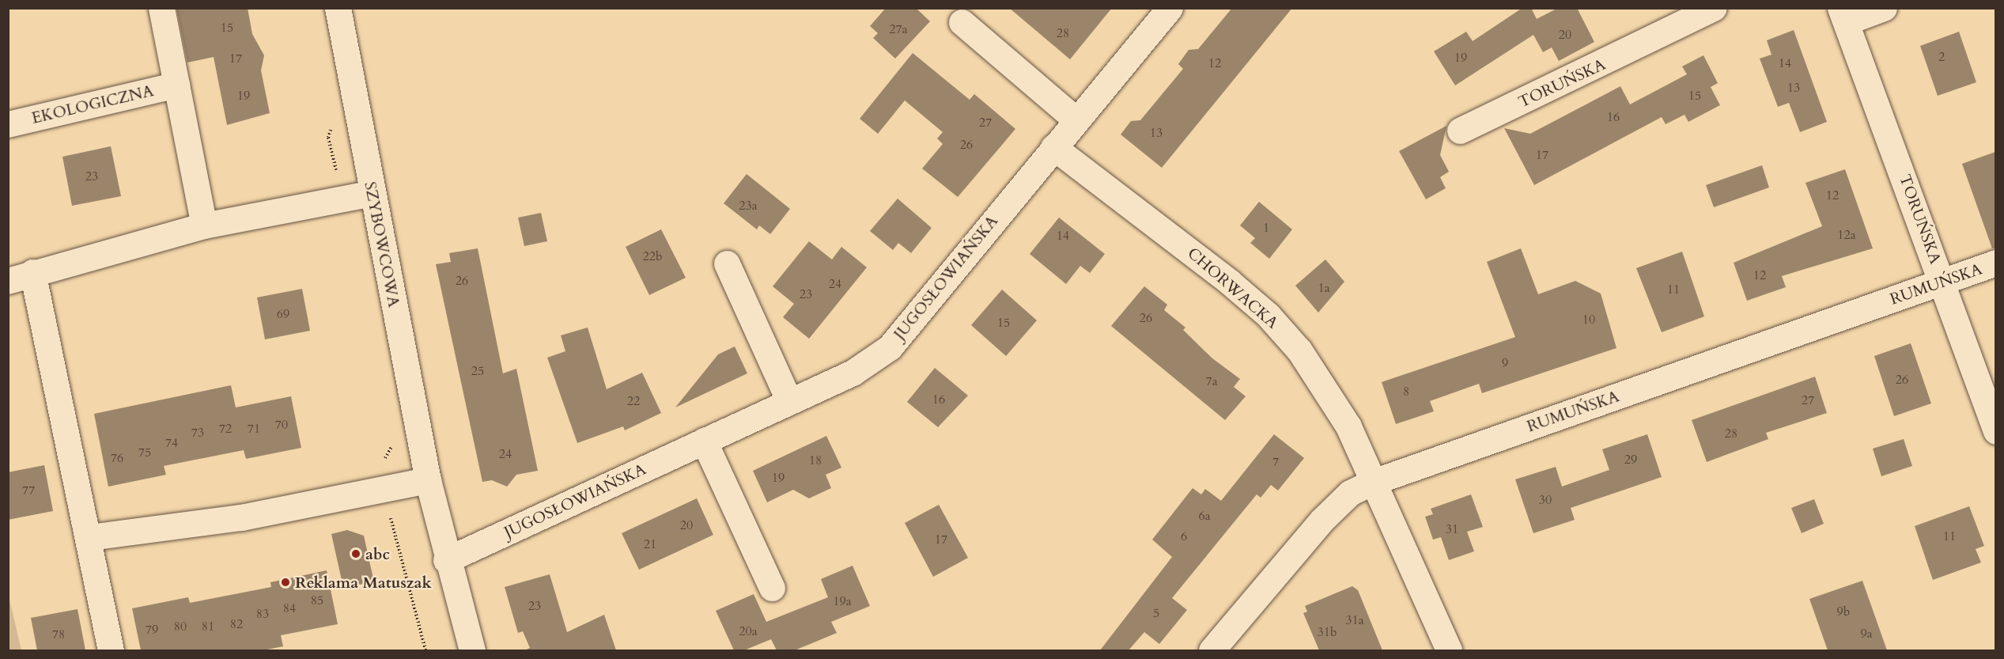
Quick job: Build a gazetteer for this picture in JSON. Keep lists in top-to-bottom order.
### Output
{
  "streets": {
    "street": [
      "TORUŃSKA",
      "EKOLOGICZNA",
      "SZYBOWCOWA",
      "JUGOSŁOWIAŃSKA",
      "RUMUŃSKA",
      "CHORWACKA"
    ]
  },
  "crossings": [
    ["TORUŃSKA", "RUMUŃSKA"],
    ["SZYBOWCOWA", "JUGOSŁOWIAŃSKA"],
    ["JUGOSŁOWIAŃSKA", "CHORWACKA"],
    ["RUMUŃSKA", "CHORWACKA"]
  ],
  "places": ["abc", "Reklama Matuszak"],
  "house_numbers": [
    "15",
    "27a",
    "28",
    "20",
    "2",
    "19",
    "17",
    "12",
    "14",
    "13",
    "19",
    "15",
    "16",
    "27",
    "13",
    "26",
    "17",
    "23",
    "12",
    "23a",
    "1",
    "12a",
    "14",
    "22b",
    "12",
    "26",
    "24",
    "1a",
    "11",
    "23",
    "69",
    "26",
    "10",
    "15",
    "9",
    "25",
    "26",
    "7a",
    "8",
    "16",
    "27",
    "22",
    "70",
    "72",
    "71",
    "73",
    "28",
    "74",
    "75",
    "24",
    "76",
    "29",
    "18",
    "7",
    "19",
    "77",
    "30",
    "6a",
    "20",
    "31",
    "6",
    "11",
    "17",
    "21",
    "85",
    "19a",
    "23",
    "84",
    "9b",
    "5",
    "83",
    "31a",
    "82",
    "80",
    "81",
    "79",
    "20a",
    "31b",
    "9a",
    "78"
  ]
}
